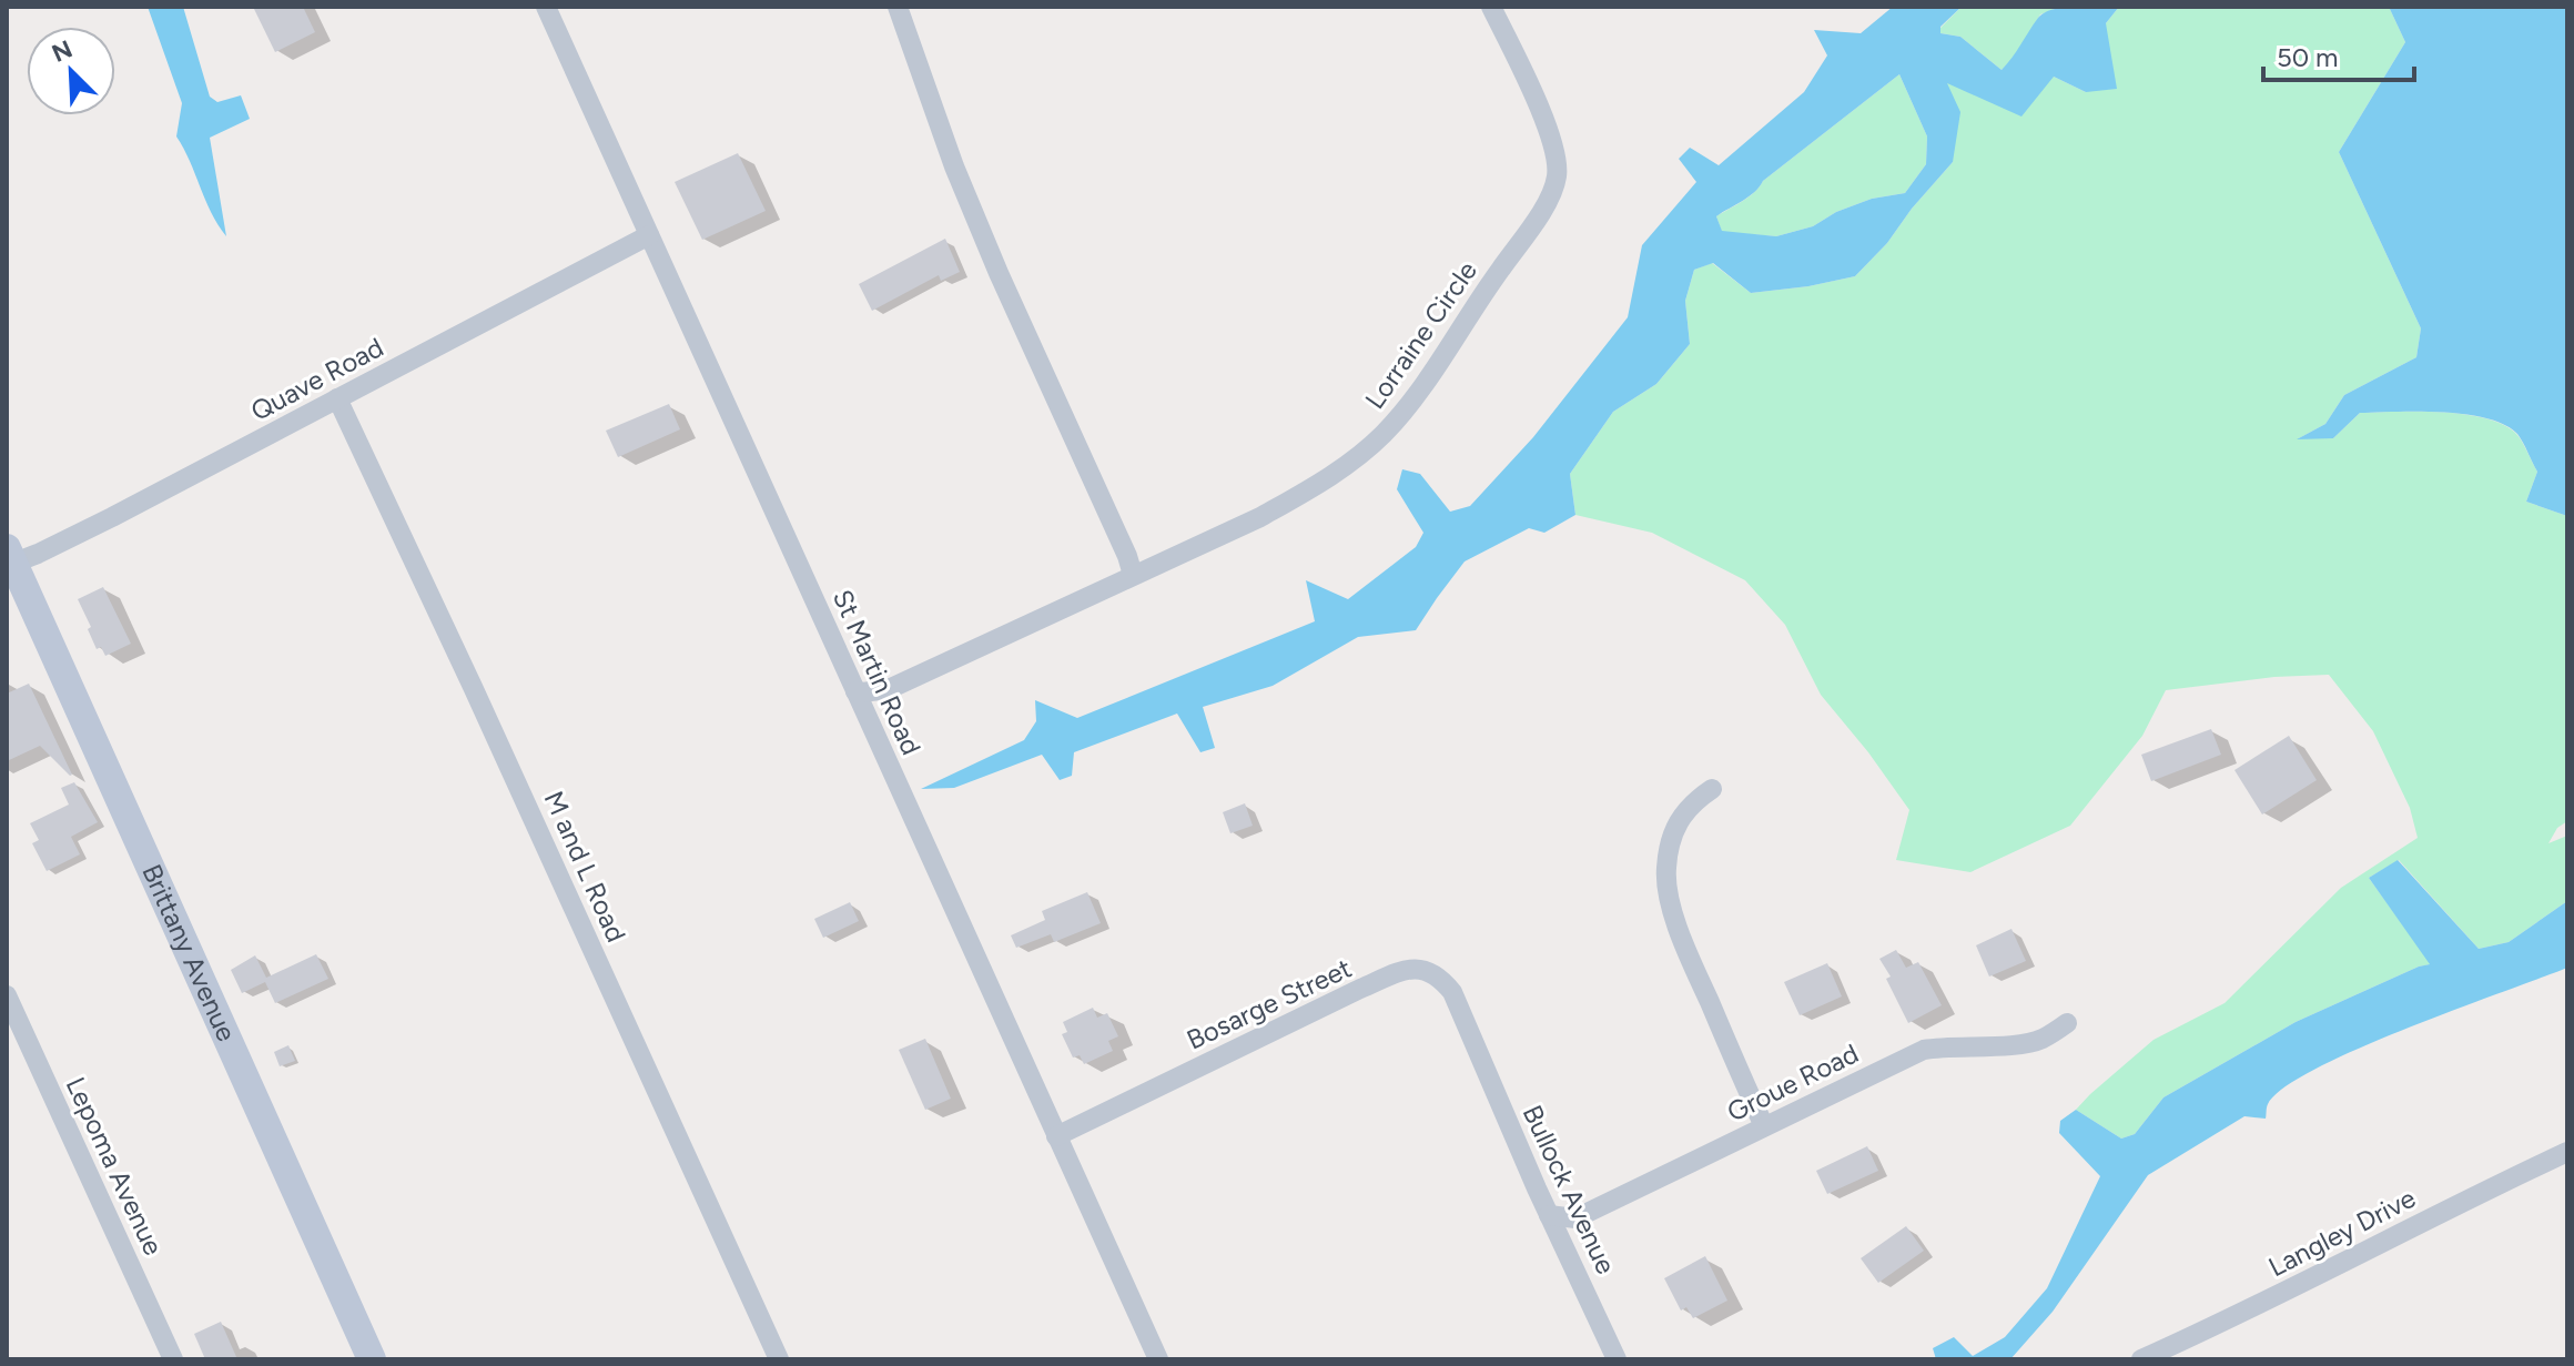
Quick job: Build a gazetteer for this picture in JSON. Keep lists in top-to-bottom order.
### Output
{
  "streets": {
    "street": [
      "Lorraine Circle",
      "Quave Road",
      "St Martin Road",
      "M and L Road",
      "Brittany Avenue",
      "Bosarge Street",
      "Groue Road",
      "Lepoma Avenue",
      "Bullock Avenue",
      "Langley Drive"
    ]
  },
  "crossings": [
    ["Lorraine Circle", "St Martin Road"],
    ["Quave Road", "St Martin Road"],
    ["Quave Road", "M and L Road"],
    ["Quave Road", "Brittany Avenue"],
    ["St Martin Road", "Bosarge Street"],
    ["Bosarge Street", "Bullock Avenue"],
    ["Groue Road", "Bullock Avenue"]
  ],
  "scale_bar": "50 m",
  "north": "top left"
}
